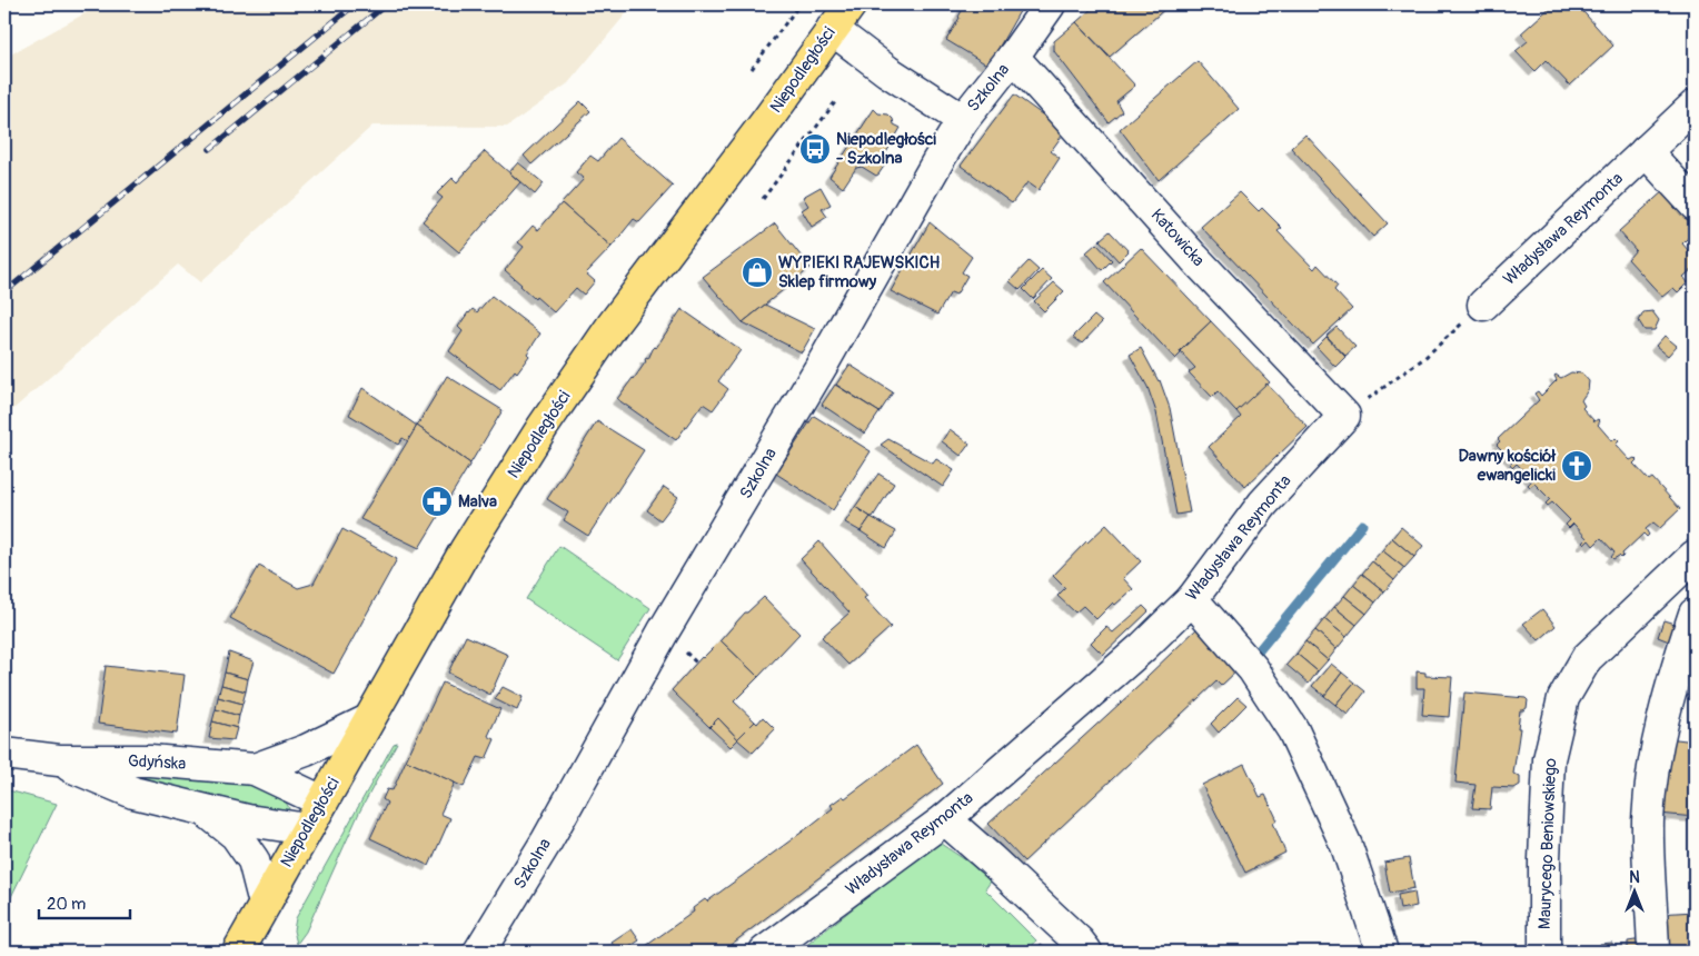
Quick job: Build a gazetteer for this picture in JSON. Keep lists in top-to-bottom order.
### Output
{
  "streets": {
    "main road": ["Niepodległości"],
    "street": [
      "Szkolna",
      "Władysława Reymonta",
      "Katowicka",
      "Gdyńska",
      "Maurycego Beniowskiego"
    ]
  },
  "crossings": [
    ["Niepodległości", "Gdyńska"],
    ["Szkolna", "Katowicka"],
    ["Władysława Reymonta", "Katowicka"]
  ],
  "places": {
    "bus stop": ["Niepodległości - Szkolna"],
    "shop": ["WYPIEKI RAJEWSKICH Sklep firmowy"],
    "church": ["Dawny kościół ewangelicki"],
    "pharmacy": ["Malva"]
  },
  "scale_bar": "20 m",
  "north": "top"
}
